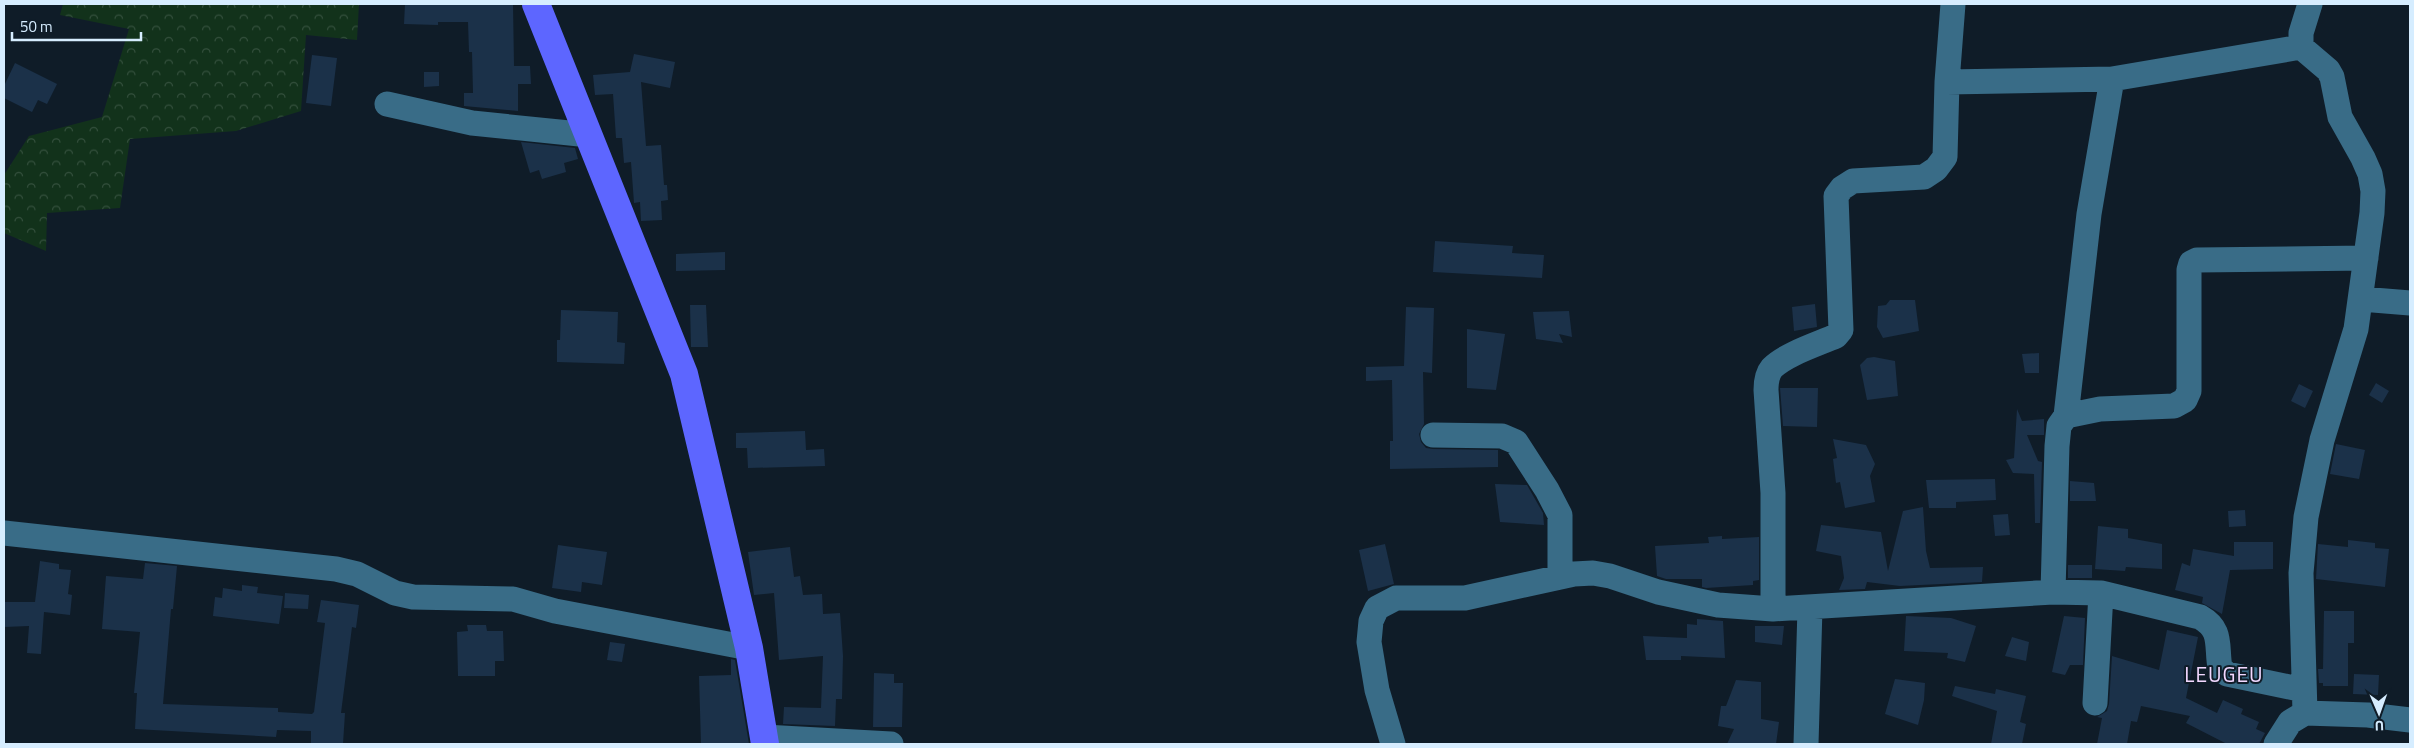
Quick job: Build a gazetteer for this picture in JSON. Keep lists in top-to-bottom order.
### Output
{
  "districts": ["LEUGEU"],
  "scale_bar": "50 m",
  "north": "bottom"
}
